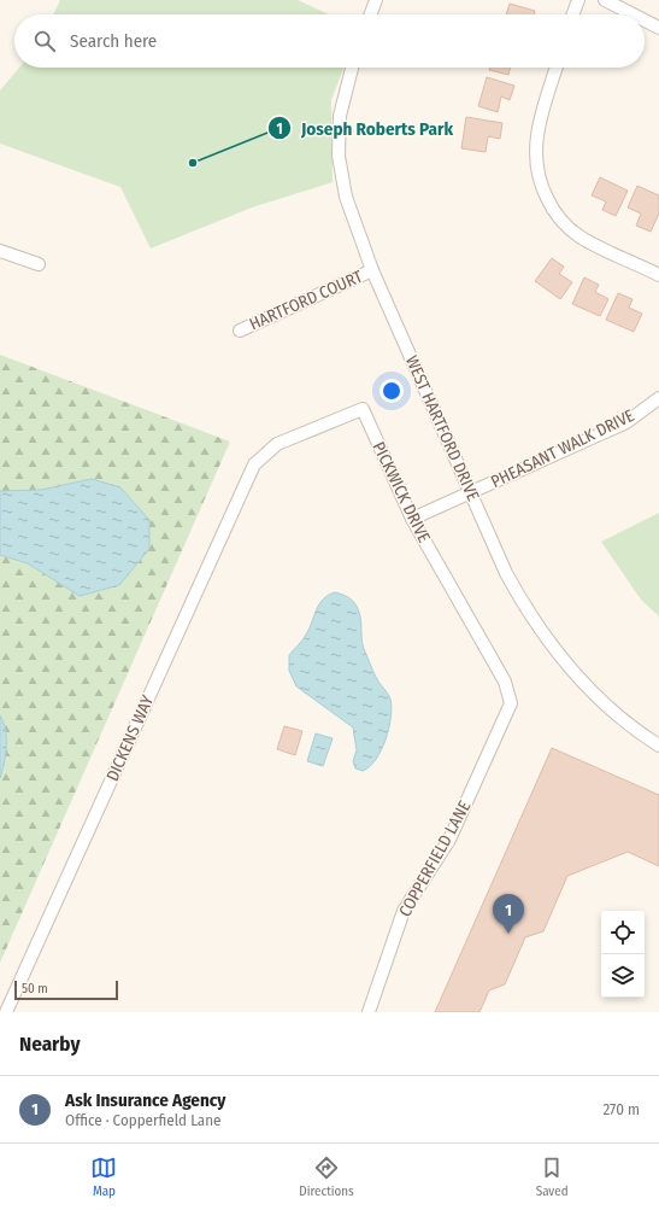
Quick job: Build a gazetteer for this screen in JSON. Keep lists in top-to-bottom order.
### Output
{
  "streets": {
    "street": [
      "HARTFORD COURT",
      "WEST HARTFORD DRIVE",
      "PHEASANT WALK DRIVE",
      "PICKWICK DRIVE",
      "DICKENS WAY",
      "COPPERFIELD LANE"
    ]
  },
  "crossings": [
    ["HARTFORD COURT", "WEST HARTFORD DRIVE"],
    ["WEST HARTFORD DRIVE", "PHEASANT WALK DRIVE"],
    ["PHEASANT WALK DRIVE", "PICKWICK DRIVE"],
    ["PICKWICK DRIVE", "DICKENS WAY"],
    ["PICKWICK DRIVE", "COPPERFIELD LANE"]
  ],
  "places": ["Joseph Roberts Park"],
  "scale_bar": "50 m",
  "page": {
    "search": "Search here",
    "pins": "1",
    "scale": "50 m",
    "heading": "Nearby",
    "list": [
      {
        "mark": "1",
        "name": "Ask Insurance Agency",
        "note": "Office · Copperfield Lane",
        "value": "270 m"
      }
    ],
    "nav": ["Map", "Directions", "Saved"]
  }
}
